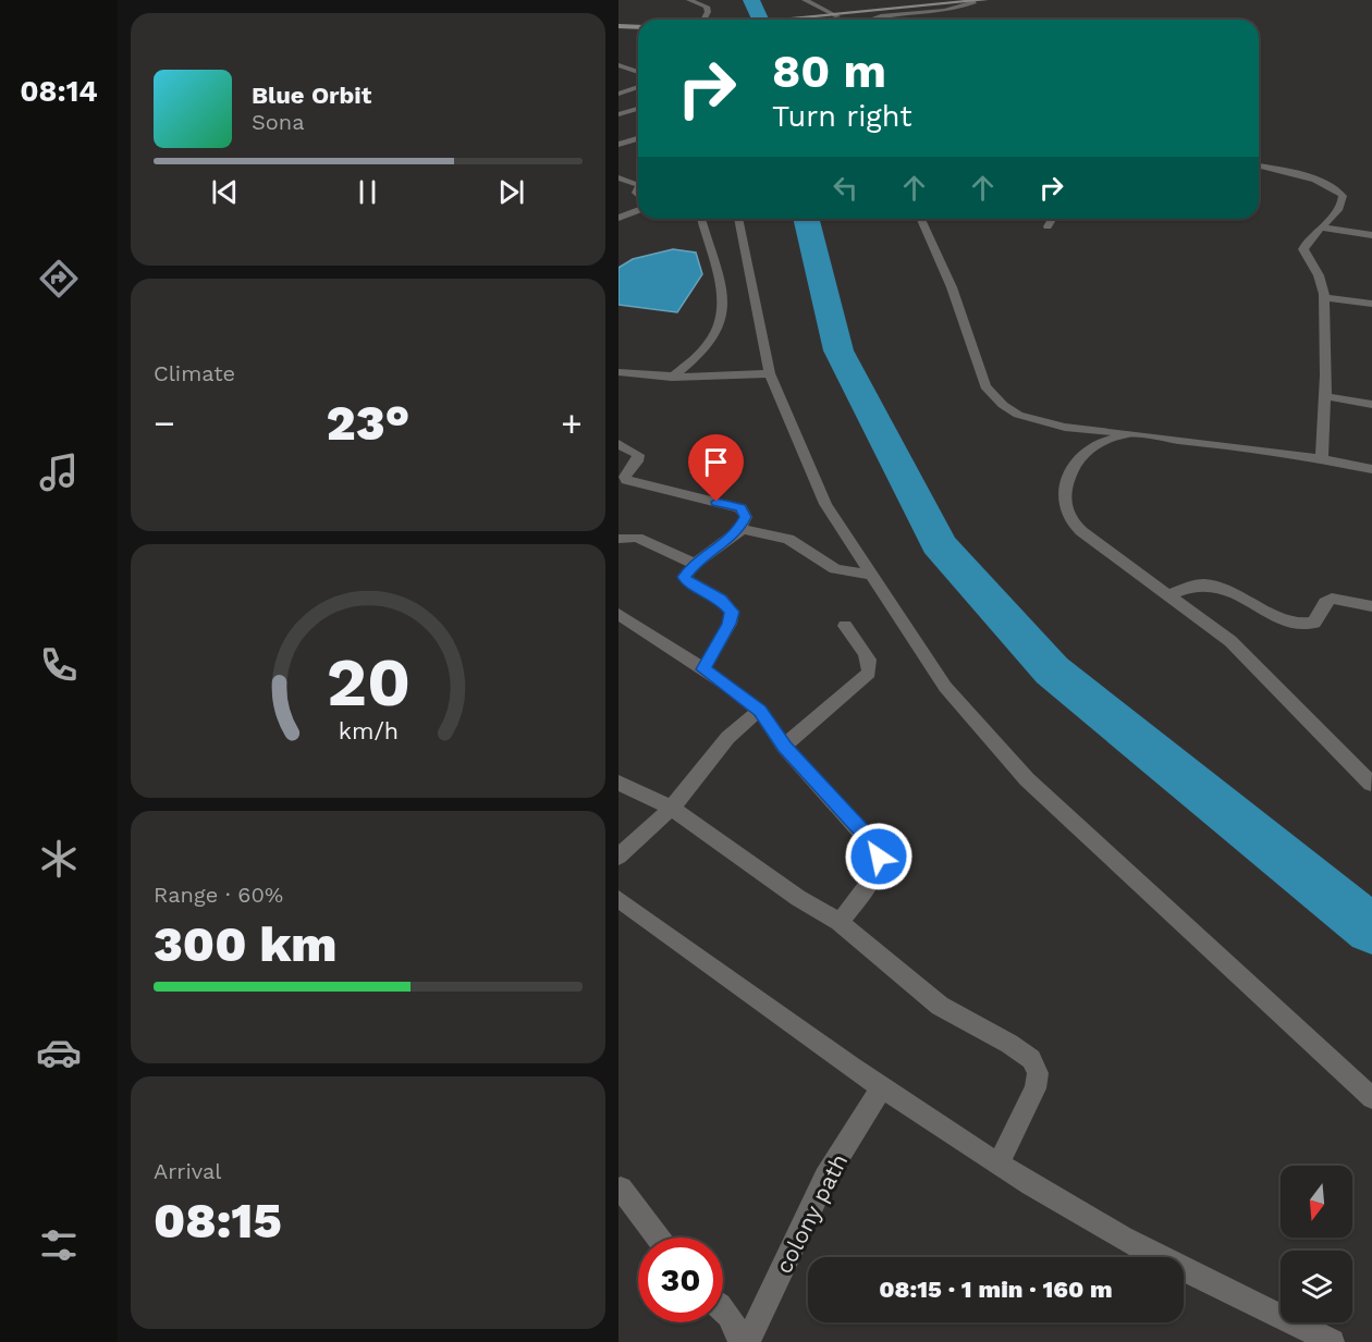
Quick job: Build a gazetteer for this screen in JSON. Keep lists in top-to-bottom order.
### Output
{
  "streets": {
    "street": ["colony path"]
  },
  "north": "bottom",
  "page": {
    "tabs": "08:14",
    "turn": ["80 m", "Turn right"],
    "song": ["Blue Orbit", "Sona"],
    "tile": [
      "Climate",
      ["Range · 60%", "300 km"],
      ["Arrival", "08:15"]
    ],
    "heat": ["−", "23°", "+"],
    "limit": "30",
    "trip": "08:15 · 1 min · 160 m",
    "gauge": ["20", "km/h"]
  }
}
